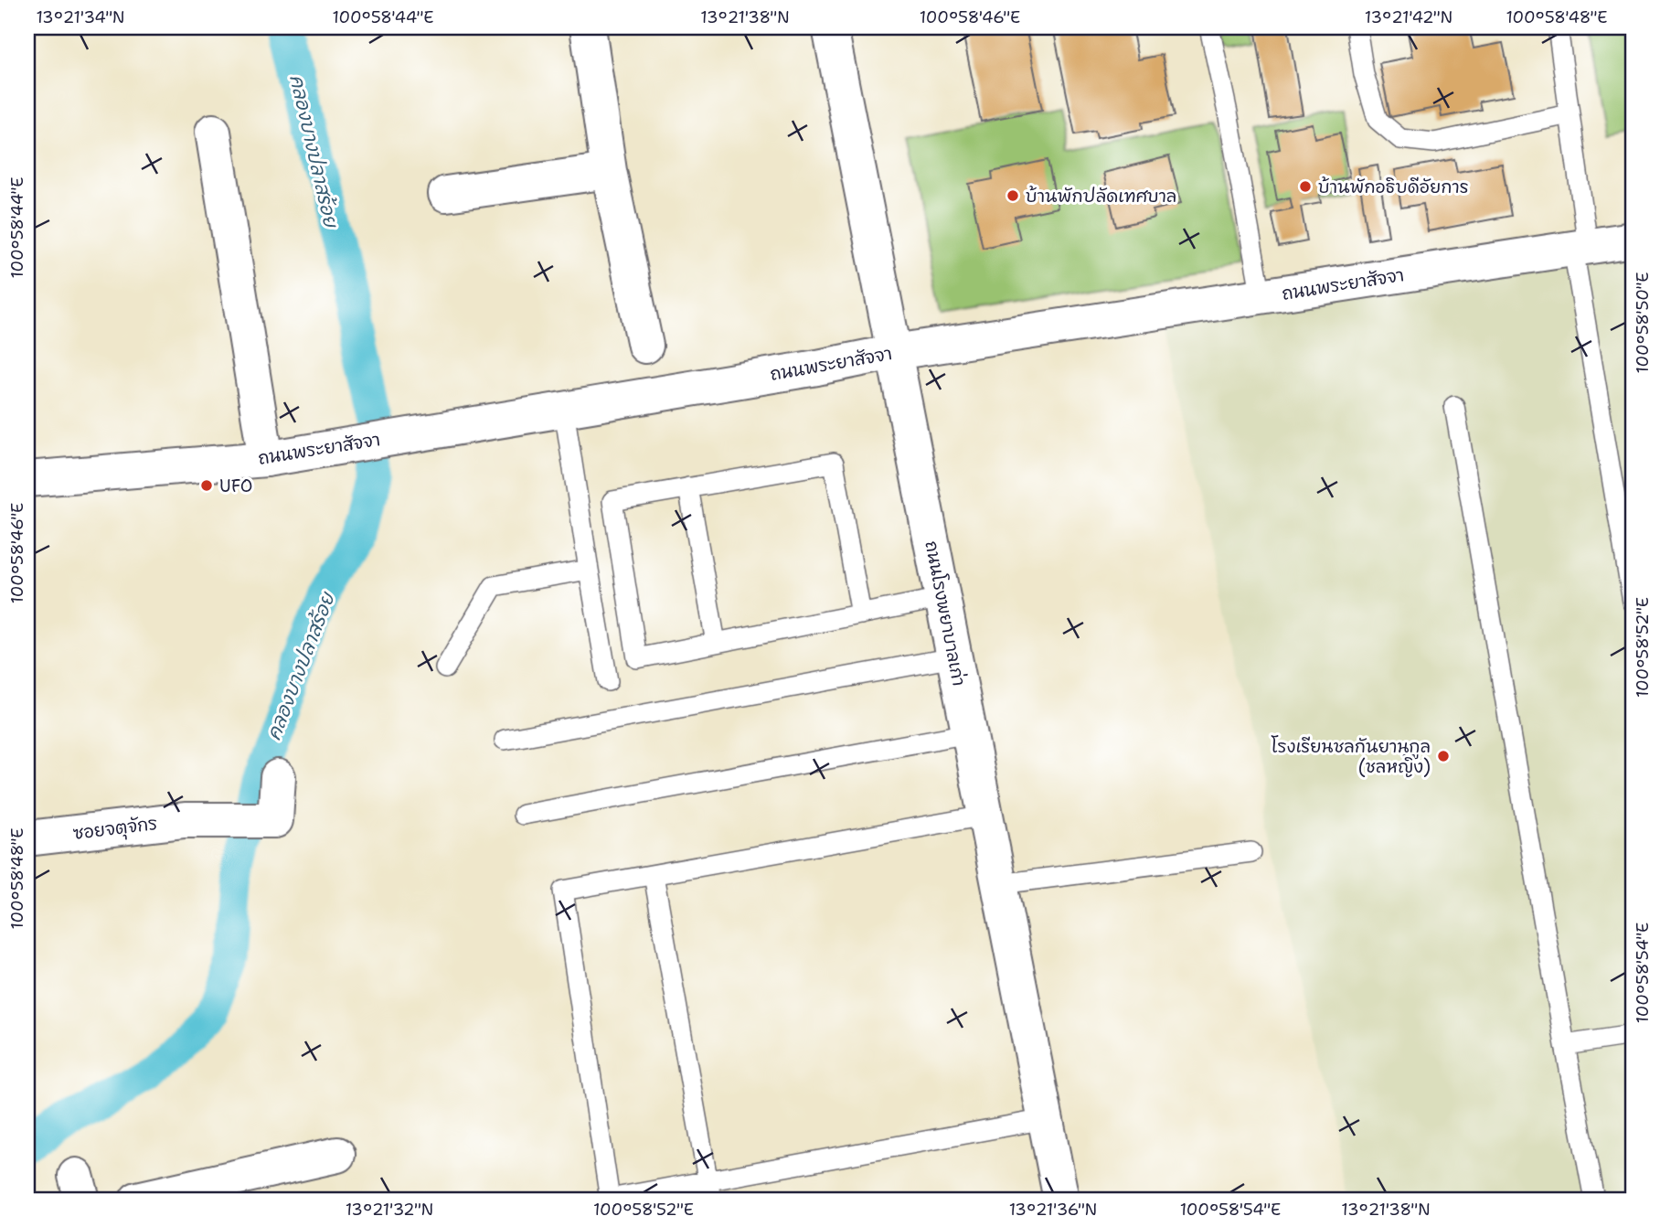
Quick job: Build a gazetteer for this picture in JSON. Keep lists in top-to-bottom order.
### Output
{
  "streets": {
    "street": ["ถนนพระยาสัจจา", "ถนนโรงพยาบาลเก่า", "ซอยจตุจักร"]
  },
  "crossings": [
    ["ถนนพระยาสัจจา", "ถนนโรงพยาบาลเก่า"]
  ],
  "water": ["คลองบางปลาสร้อย"],
  "places": [
    "บ้านพักอธิบดีอัยการ",
    "บ้านพักปลัดเทศบาล",
    "UFO",
    "โรงเรียนชลกันยานุกูล (ชลหญิง)"
  ],
  "coordinates": [
    "13°21'34\"N",
    "100°58'44\"E",
    "13°21'38\"N",
    "100°58'46\"E",
    "13°21'42\"N",
    "100°58'48\"E",
    "100°58'50\"E",
    "100°58'52\"E",
    "100°58'54\"E",
    "13°21'32\"N",
    "13°21'36\"N"
  ]
}
